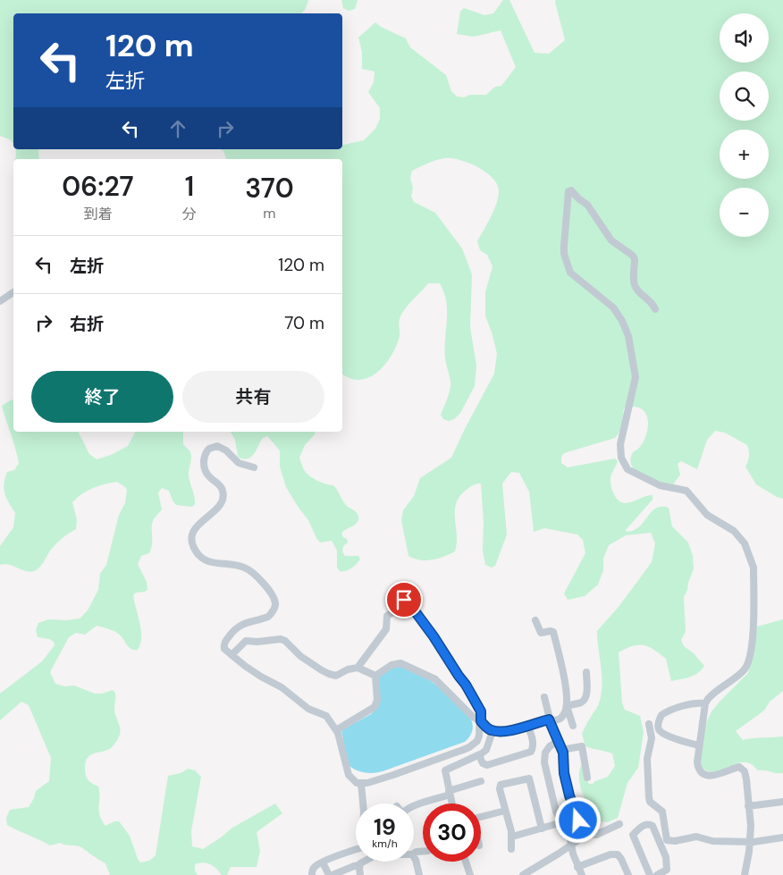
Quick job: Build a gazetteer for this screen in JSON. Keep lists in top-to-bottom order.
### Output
{
  "page": {
    "map_buttons": ["+", "−"],
    "turn": ["120 m", "左折"],
    "eta": [
      "06:27",
      "到着",
      "1",
      "分",
      "370",
      "m"
    ],
    "list": [
      {
        "name": "左折",
        "value": "120 m"
      },
      {
        "name": "右折",
        "value": "70 m"
      }
    ],
    "buttons": ["終了", "共有"],
    "speed": "19 km/h",
    "limit": "30"
  }
}
